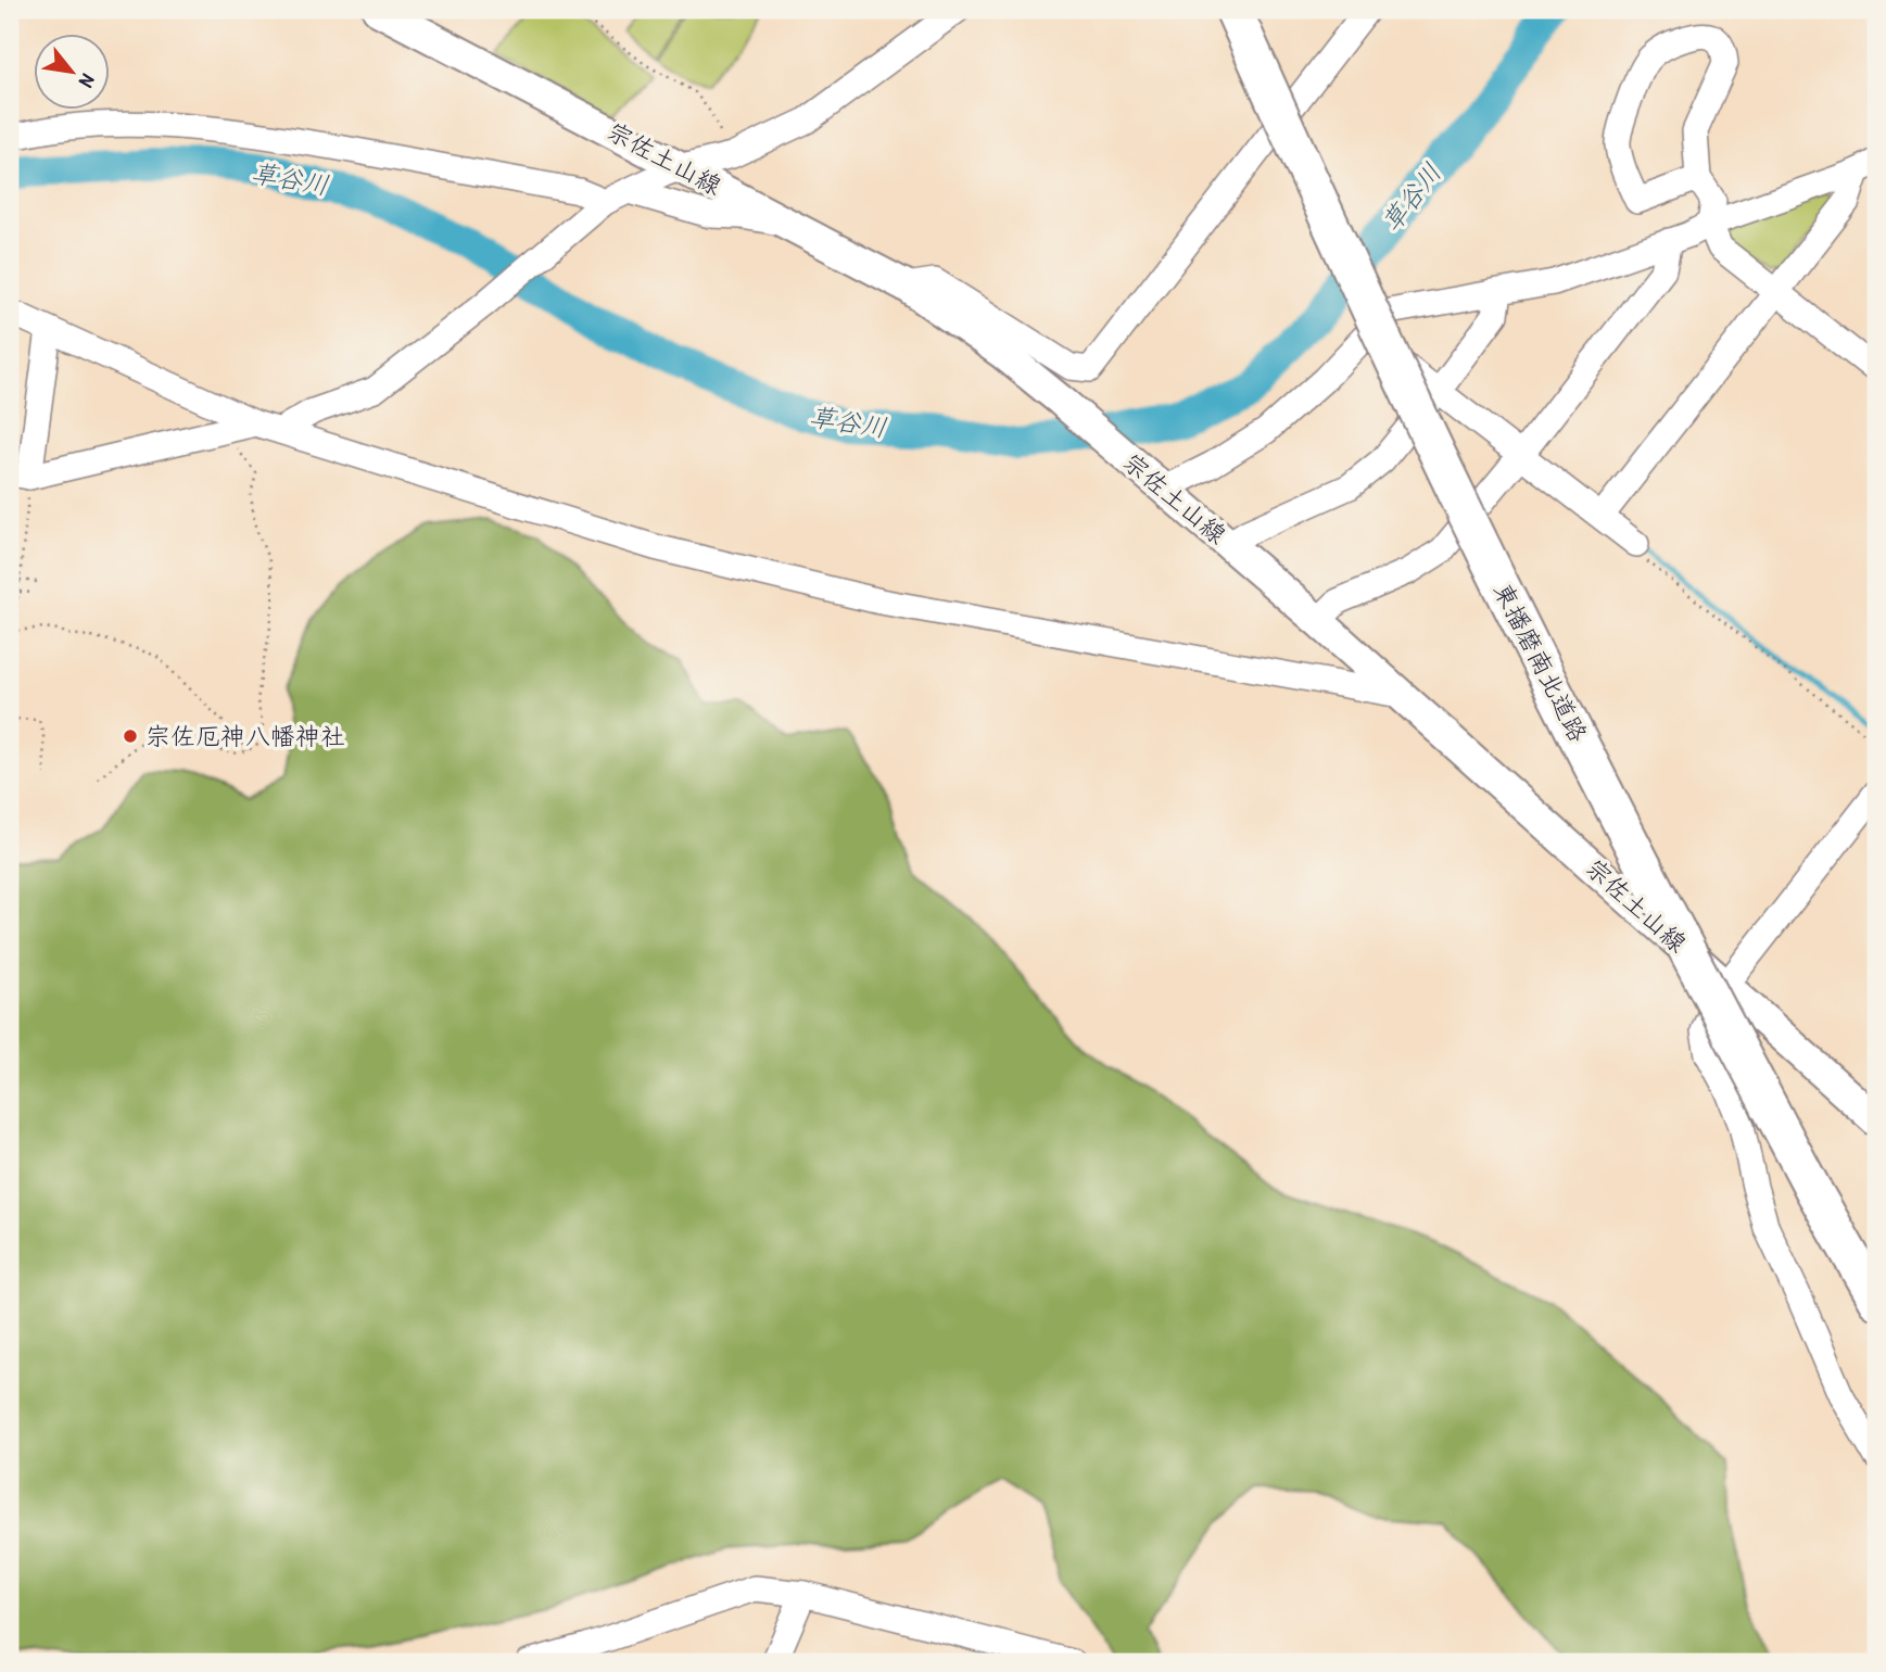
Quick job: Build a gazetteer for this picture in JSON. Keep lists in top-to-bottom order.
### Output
{
  "streets": {
    "highway": ["東播磨南北道路"],
    "main road": ["宗佐土山線"]
  },
  "water": ["草谷川"],
  "places": ["宗佐厄神八幡神社"],
  "north": "bottom right"
}
